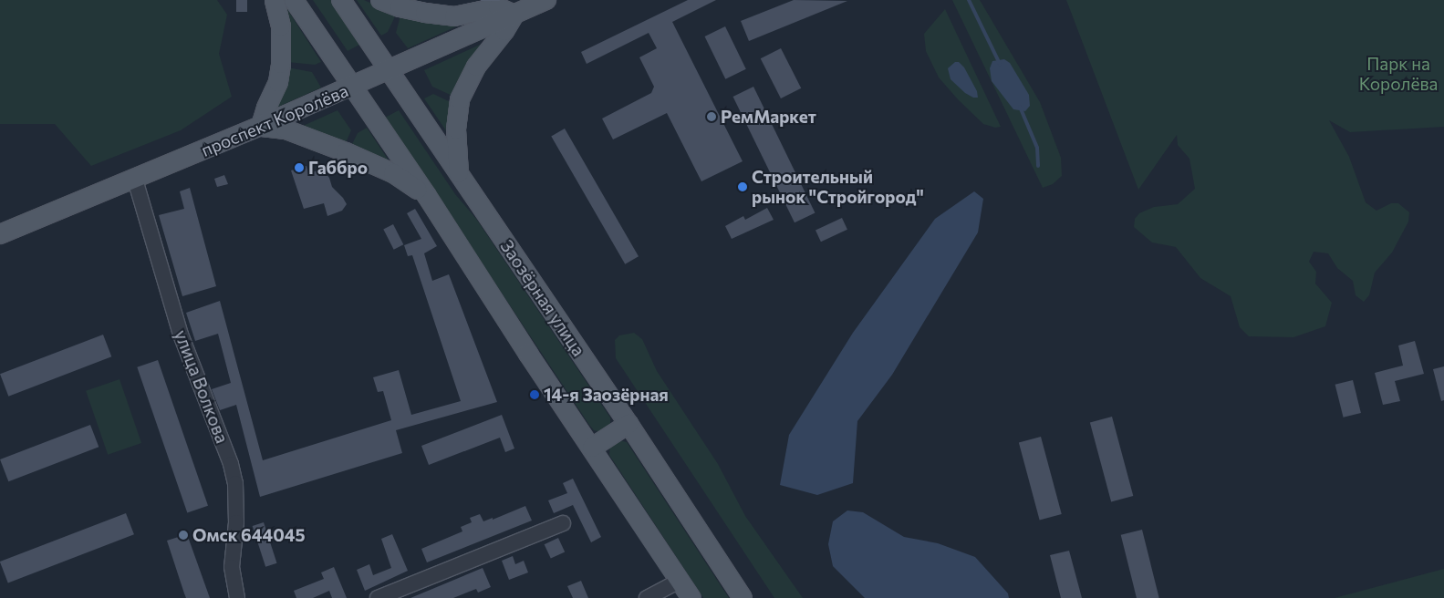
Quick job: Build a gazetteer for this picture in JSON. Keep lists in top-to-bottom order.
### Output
{
  "streets": {
    "main road": ["проспект Королёва", "Заозёрная улица"],
    "street": ["улица Волкова"]
  },
  "crossings": [
    ["проспект Королёва", "Заозёрная улица"],
    ["проспект Королёва", "улица Волкова"]
  ],
  "parks": ["Парк на Королёва"],
  "places": [
    "РемМаркет",
    "Габбро",
    "Строительный рынок \"Стройгород\"",
    "14-я Заозёрная",
    "Омск 644045"
  ]
}
